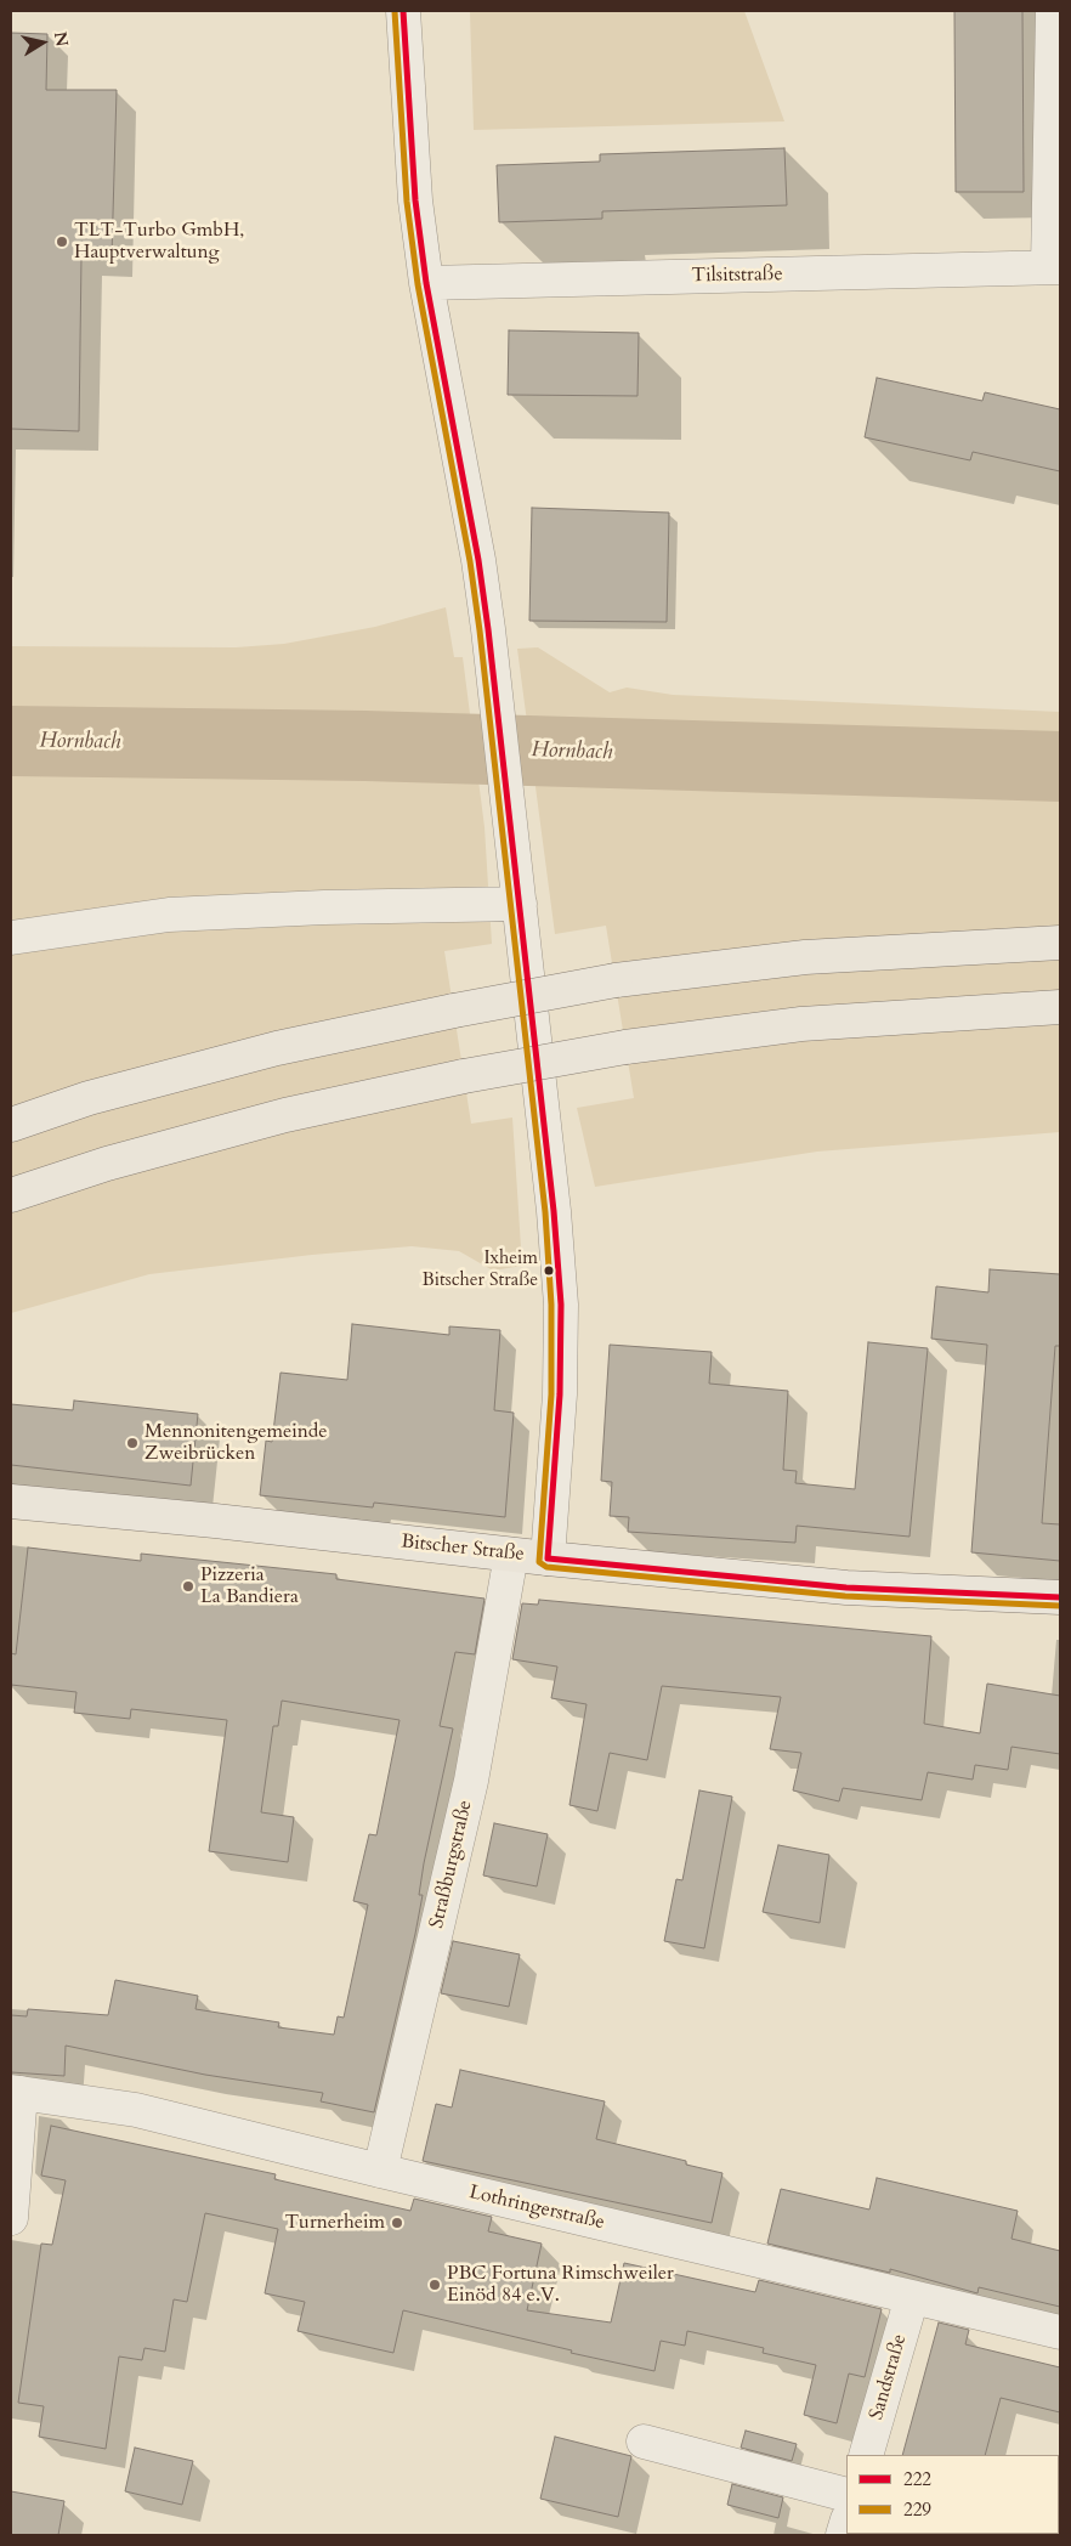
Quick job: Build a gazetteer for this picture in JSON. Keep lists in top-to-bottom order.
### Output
{
  "streets": {
    "main road": ["Bitscher Straße"],
    "street": [
      "Tilsitstraße",
      "Straßburgstraße",
      "Lothringerstraße",
      "Sandstraße"
    ]
  },
  "crossings": [
    ["Bitscher Straße", "Straßburgstraße"],
    ["Straßburgstraße", "Lothringerstraße"],
    ["Lothringerstraße", "Sandstraße"]
  ],
  "water": ["Hornbach"],
  "places": [
    "TLT-Turbo GmbH, Hauptverwaltung",
    "Ixheim Bitscher Straße",
    "Mennonitengemeinde Zweibrücken",
    "Pizzeria La Bandiera",
    "Turnerheim",
    "PBC Fortuna Rimschweiler Einöd 84 e.V."
  ],
  "lines": ["transit line 222", "transit line 229"],
  "legend": ["222", "229"],
  "north": "right"
}
